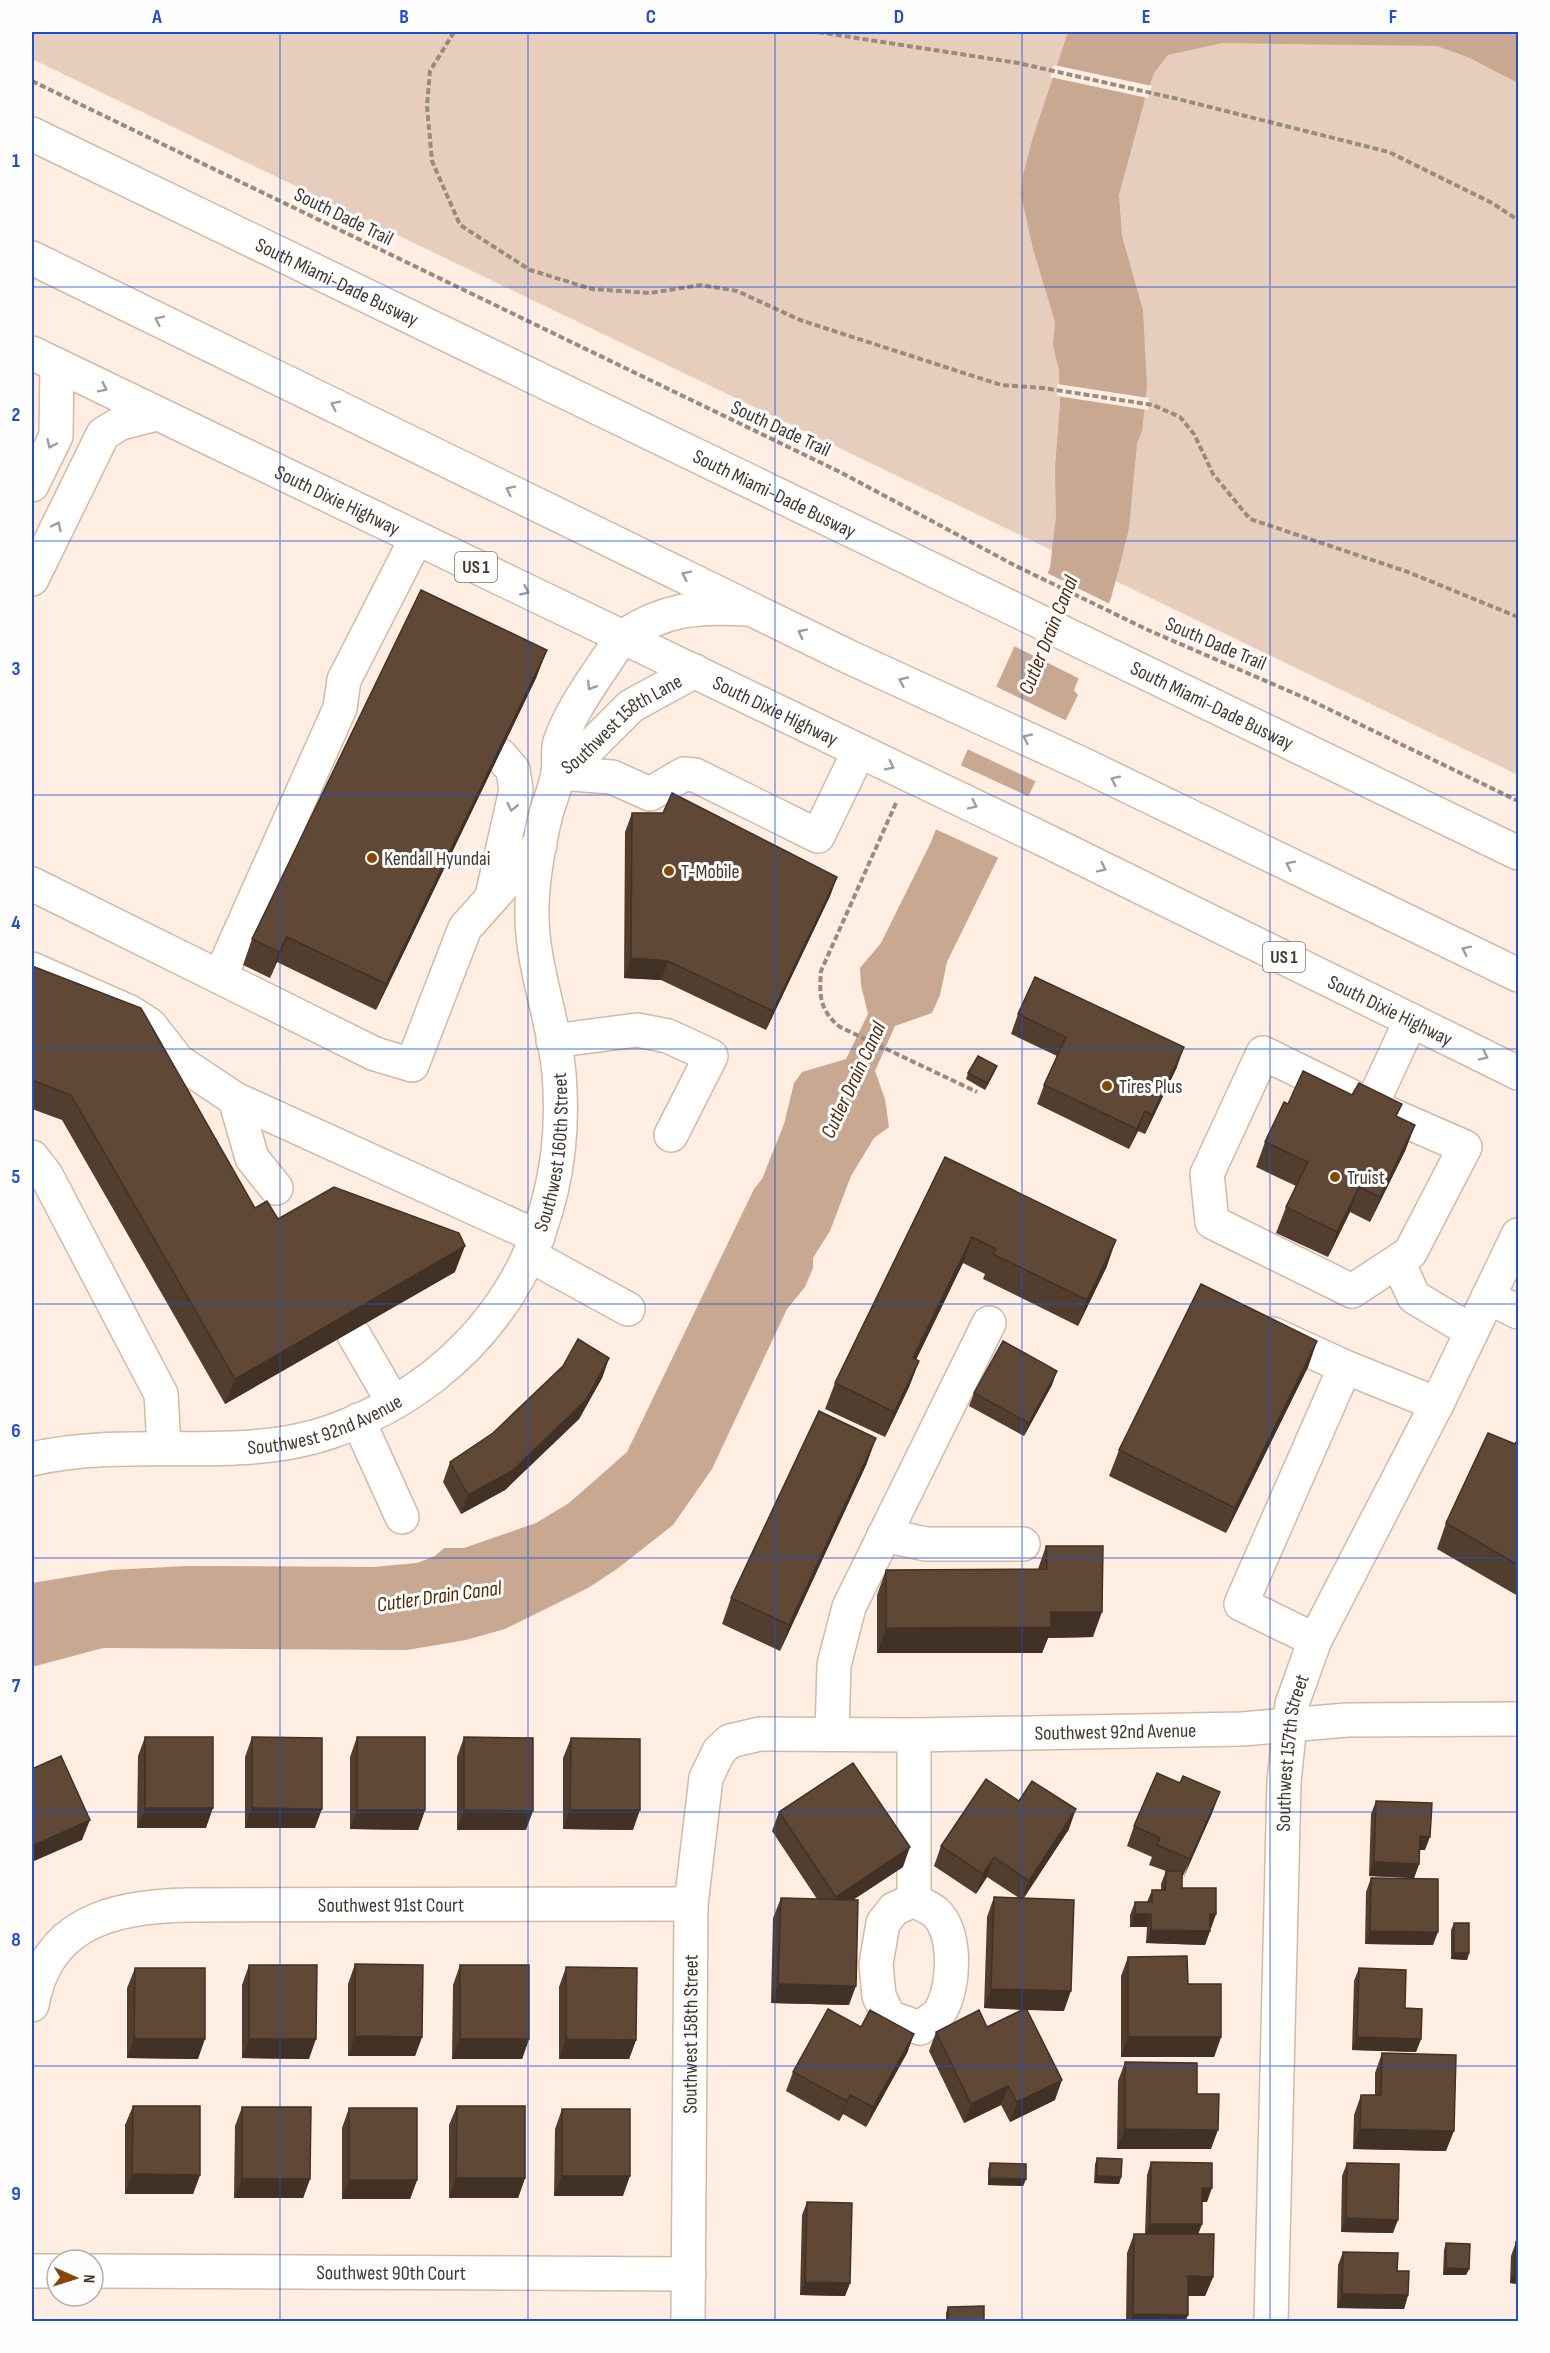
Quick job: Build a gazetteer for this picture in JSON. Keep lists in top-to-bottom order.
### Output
{
  "streets": {
    "main road": [
      "South Miami-Dade Busway",
      "South Dixie Highway",
      "US 1",
      "Southwest 158th Lane",
      "Southwest 160th Street",
      "Southwest 92nd Avenue",
      "Southwest 157th Street",
      "Southwest 91st Court",
      "Southwest 158th Street",
      "Southwest 90th Court"
    ],
    "path": ["South Dade Trail"]
  },
  "crossings": [
    ["South Dixie Highway", "Southwest 158th Lane"],
    ["Southwest 158th Lane", "Southwest 160th Street"],
    ["Southwest 160th Street", "Southwest 92nd Avenue"],
    ["Southwest 92nd Avenue", "Southwest 157th Street"],
    ["Southwest 92nd Avenue", "Southwest 158th Street"],
    ["Southwest 91st Court", "Southwest 158th Street"],
    ["Southwest 158th Street", "Southwest 90th Court"]
  ],
  "water": ["Cutler Drain Canal"],
  "places": [
    "Kendall Hyundai",
    "T-Mobile",
    "Tires Plus",
    "Truist"
  ],
  "north": "right",
  "grid": {
    "columns": [
      "A",
      "B",
      "C",
      "D",
      "E",
      "F"
    ],
    "rows": [
      "1",
      "2",
      "3",
      "4",
      "5",
      "6",
      "7",
      "8",
      "9"
    ]
  }
}
